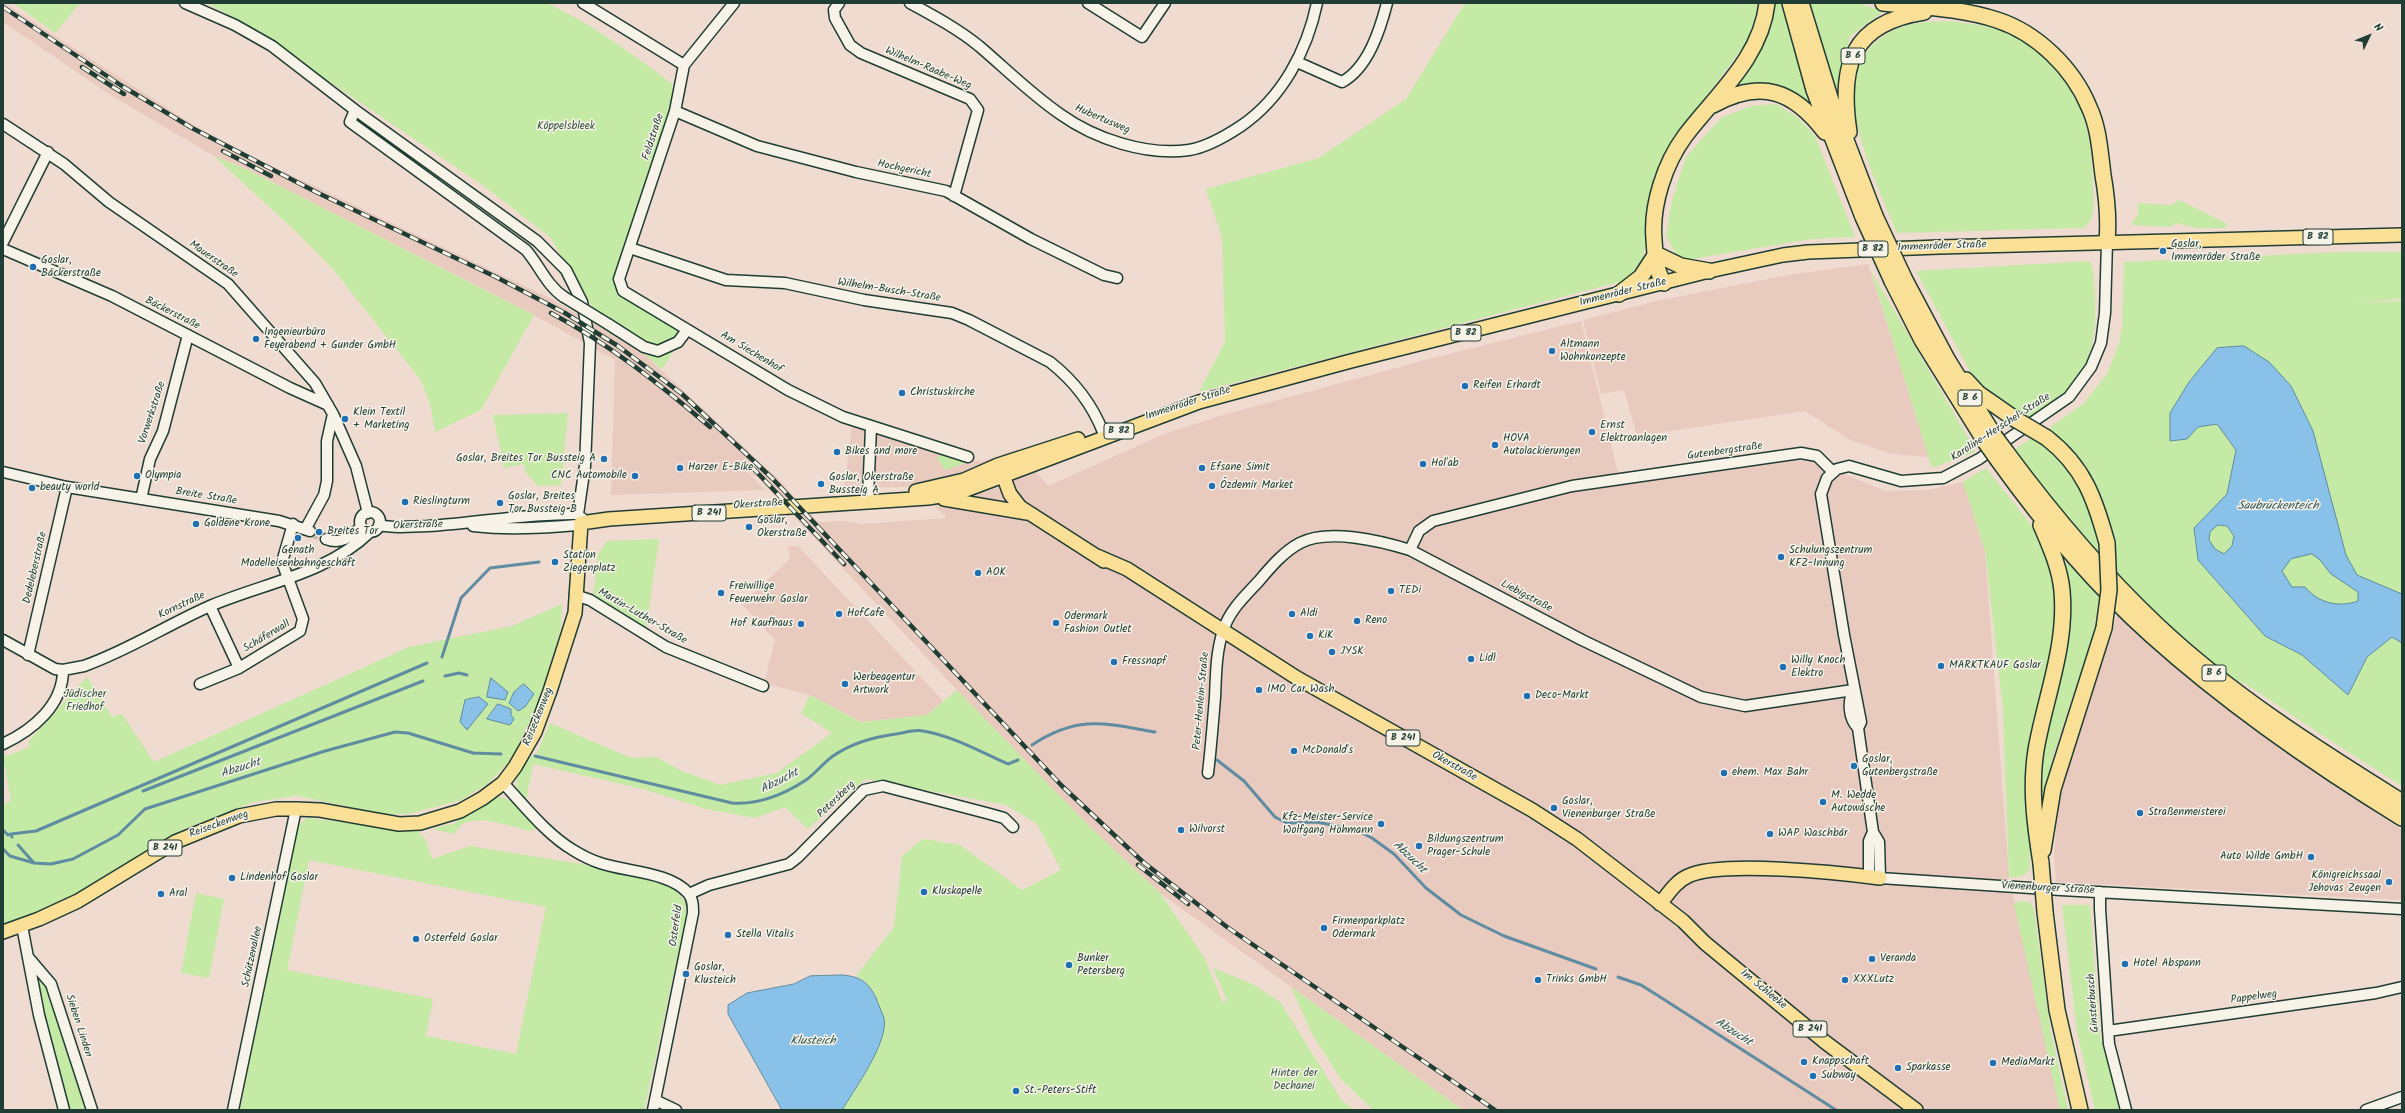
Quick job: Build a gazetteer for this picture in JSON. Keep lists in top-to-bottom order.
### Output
{
  "streets": {
    "highway": ["B 6"],
    "main road": [
      "B 82",
      "Immenröder Straße",
      "Okerstraße",
      "B 241",
      "Reiseckenweg",
      "Vienenburger Straße",
      "Im Schleeke"
    ],
    "street": [
      "Wilhelm-Raabe-Weg",
      "Hubertusweg",
      "Feldstraße",
      "Hochgericht",
      "Mauerstraße",
      "Wilhelm-Busch-Straße",
      "Bäckerstraße",
      "Am Siechenhof",
      "Vorwerkstraße",
      "Karoline-Herschel-Straße",
      "Gutenbergstraße",
      "Breite Straße",
      "Dedeleberstraße",
      "Liebigstraße",
      "Kornstraße",
      "Martin-Luther-Straße",
      "Schäferwall",
      "Peter-Henlein-Straße",
      "Petersberg",
      "Osterfeld",
      "Schützenallee",
      "Pappelweg",
      "Ginsterbusch",
      "Sieben Linden"
    ]
  },
  "crossings": [
    ["B 6", "Immenröder Straße"],
    ["B 6", "Karoline-Herschel-Straße"],
    ["Wilhelm-Raabe-Weg", "Hochgericht"],
    ["Feldstraße", "Hochgericht"],
    ["Feldstraße", "Wilhelm-Busch-Straße"],
    ["Feldstraße", "Am Siechenhof"],
    ["B 82", "Immenröder Straße"],
    ["B 82", "Okerstraße"],
    ["Immenröder Straße", "Wilhelm-Busch-Straße"],
    ["Immenröder Straße", "Karoline-Herschel-Straße"],
    ["Immenröder Straße", "Okerstraße"],
    ["Mauerstraße", "Bäckerstraße"],
    ["Mauerstraße", "Breite Straße"],
    ["Bäckerstraße", "Vorwerkstraße"],
    ["Bäckerstraße", "Breite Straße"],
    ["Vorwerkstraße", "Breite Straße"],
    ["Karoline-Herschel-Straße", "Gutenbergstraße"],
    ["Gutenbergstraße", "Liebigstraße"],
    ["Breite Straße", "Dedeleberstraße"],
    ["Breite Straße", "Schäferwall"],
    ["Okerstraße", "Liebigstraße"],
    ["Okerstraße", "Peter-Henlein-Straße"],
    ["Okerstraße", "Reiseckenweg"],
    ["Okerstraße", "Vienenburger Straße"],
    ["Okerstraße", "Im Schleeke"],
    ["Liebigstraße", "Peter-Henlein-Straße"],
    ["Kornstraße", "Schäferwall"],
    ["Martin-Luther-Straße", "Reiseckenweg"],
    ["Reiseckenweg", "Osterfeld"],
    ["Reiseckenweg", "Schützenallee"],
    ["Petersberg", "Osterfeld"],
    ["Vienenburger Straße", "Im Schleeke"],
    ["Vienenburger Straße", "Ginsterbusch"],
    ["Pappelweg", "Ginsterbusch"]
  ],
  "water": ["Saubrückenteich", "Abzucht", "Klusteich"],
  "parks": ["Köppelsbleek", "Jüdischer Friedhof", "Hinter der Dechanei"],
  "places": [
    "Goslar, Immenröder Straße",
    "Goslar, Bäckerstraße",
    "Ingenieurbüro Feyerabend + Gunder GmbH",
    "Altmann Wohnkonzepte",
    "Reifen Erhardt",
    "Christuskirche",
    "Klein Textil + Marketing",
    "Ernst Elektroanlagen",
    "HOVA Autolackierungen",
    "Bikes and more",
    "Goslar, Breites Tor Bussteig A",
    "Hol'ab",
    "Harzer E-Bike",
    "Efsane Simit",
    "Olympia",
    "CNC Automobile",
    "Goslar, Okerstraße Bussteig A",
    "Özdemir Market",
    "beauty world",
    "Rieslingturm",
    "Goslar, Breites Tor Bussteig B",
    "Goldene Krone",
    "Goslar, Okerstraße",
    "Breites Tor",
    "Genath Modelleisenbahngeschäft",
    "Schulungszentrum KFZ-Innung",
    "Station Ziegenplatz",
    "AOK",
    "TEDi",
    "Freiwillige Feuerwehr Goslar",
    "HofCafe",
    "Aldi",
    "Reno",
    "Odermark Fashion Outlet",
    "Hof Kaufhaus",
    "KiK",
    "JYSK",
    "Lidl",
    "Fressnapf",
    "MARKTKAUF Goslar",
    "Willy Knoch Elektro",
    "Werbeagentur Artwork",
    "IMO Car Wash",
    "Deco-Markt",
    "McDonald's",
    "Goslar, Gutenbergstraße",
    "ehem. Max Bahr",
    "M. Wedde Autowäsche",
    "Goslar, Vienenburger Straße",
    "Straßenmeisterei",
    "Kfz-Meister-Service Wolfgang Hohmann",
    "Wilvorst",
    "WAP Waschbär",
    "Bildungszentrum Prager-Schule",
    "Auto Wilde GmbH",
    "Lindenhof Goslar",
    "Königreichssaal Jehovas Zeugen",
    "Kluskapelle",
    "Aral",
    "Firmenparkplatz Odermark",
    "Stella Vitalis",
    "Osterfeld Goslar",
    "Veranda",
    "Hotel Abspann",
    "Bunker Petersberg",
    "Goslar, Klusteich",
    "Trinks GmbH",
    "XXXLutz",
    "Knappschaft",
    "MediaMarkt",
    "Sparkasse",
    "Subway",
    "St.-Peters-Stift"
  ],
  "north": "top right"
}
